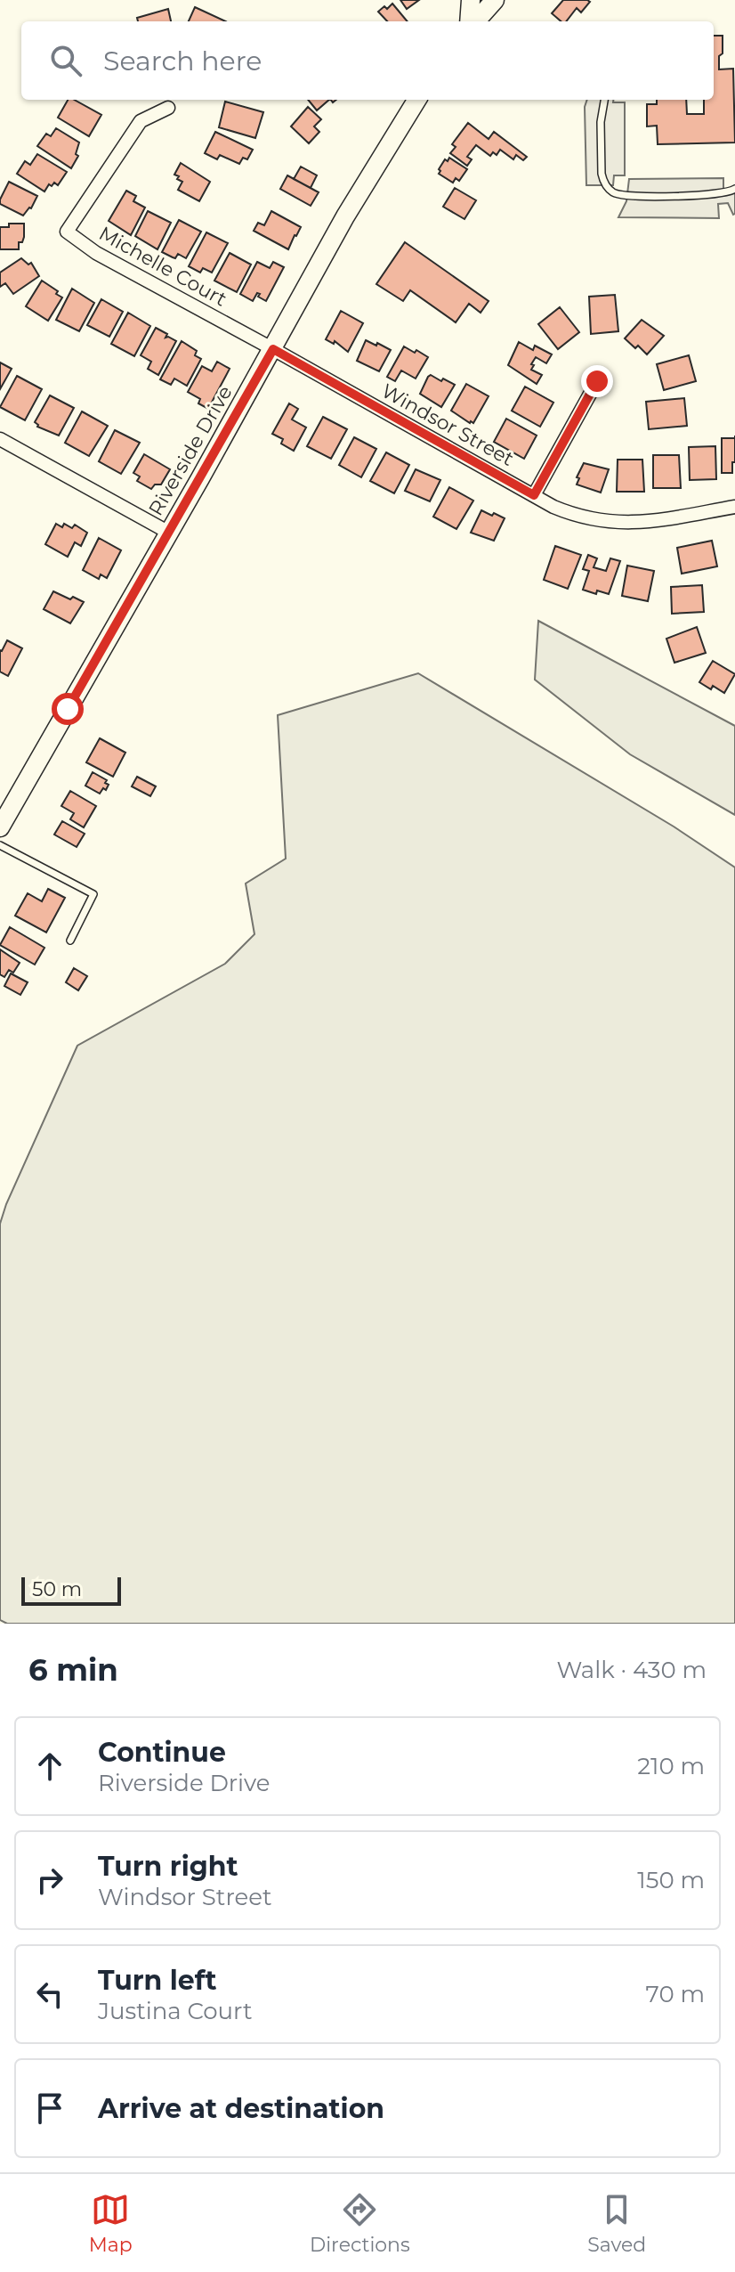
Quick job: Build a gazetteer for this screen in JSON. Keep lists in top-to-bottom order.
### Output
{
  "streets": {
    "main road": ["Riverside Drive"],
    "street": ["Michelle Court", "Windsor Street"]
  },
  "crossings": [
    ["Michelle Court", "Windsor Street"],
    ["Michelle Court", "Riverside Drive"],
    ["Windsor Street", "Riverside Drive"]
  ],
  "scale_bar": "50 m",
  "page": {
    "search": "Search here",
    "scale": "50 m",
    "heading": ["6 min", "Walk · 430 m"],
    "list": [
      ["Continue", "Riverside Drive", "210 m"],
      ["Turn right", "Windsor Street", "150 m"],
      ["Turn left", "Justina Court", "70 m"],
      "Arrive at destination"
    ],
    "nav": ["Map", "Directions", "Saved"]
  }
}
